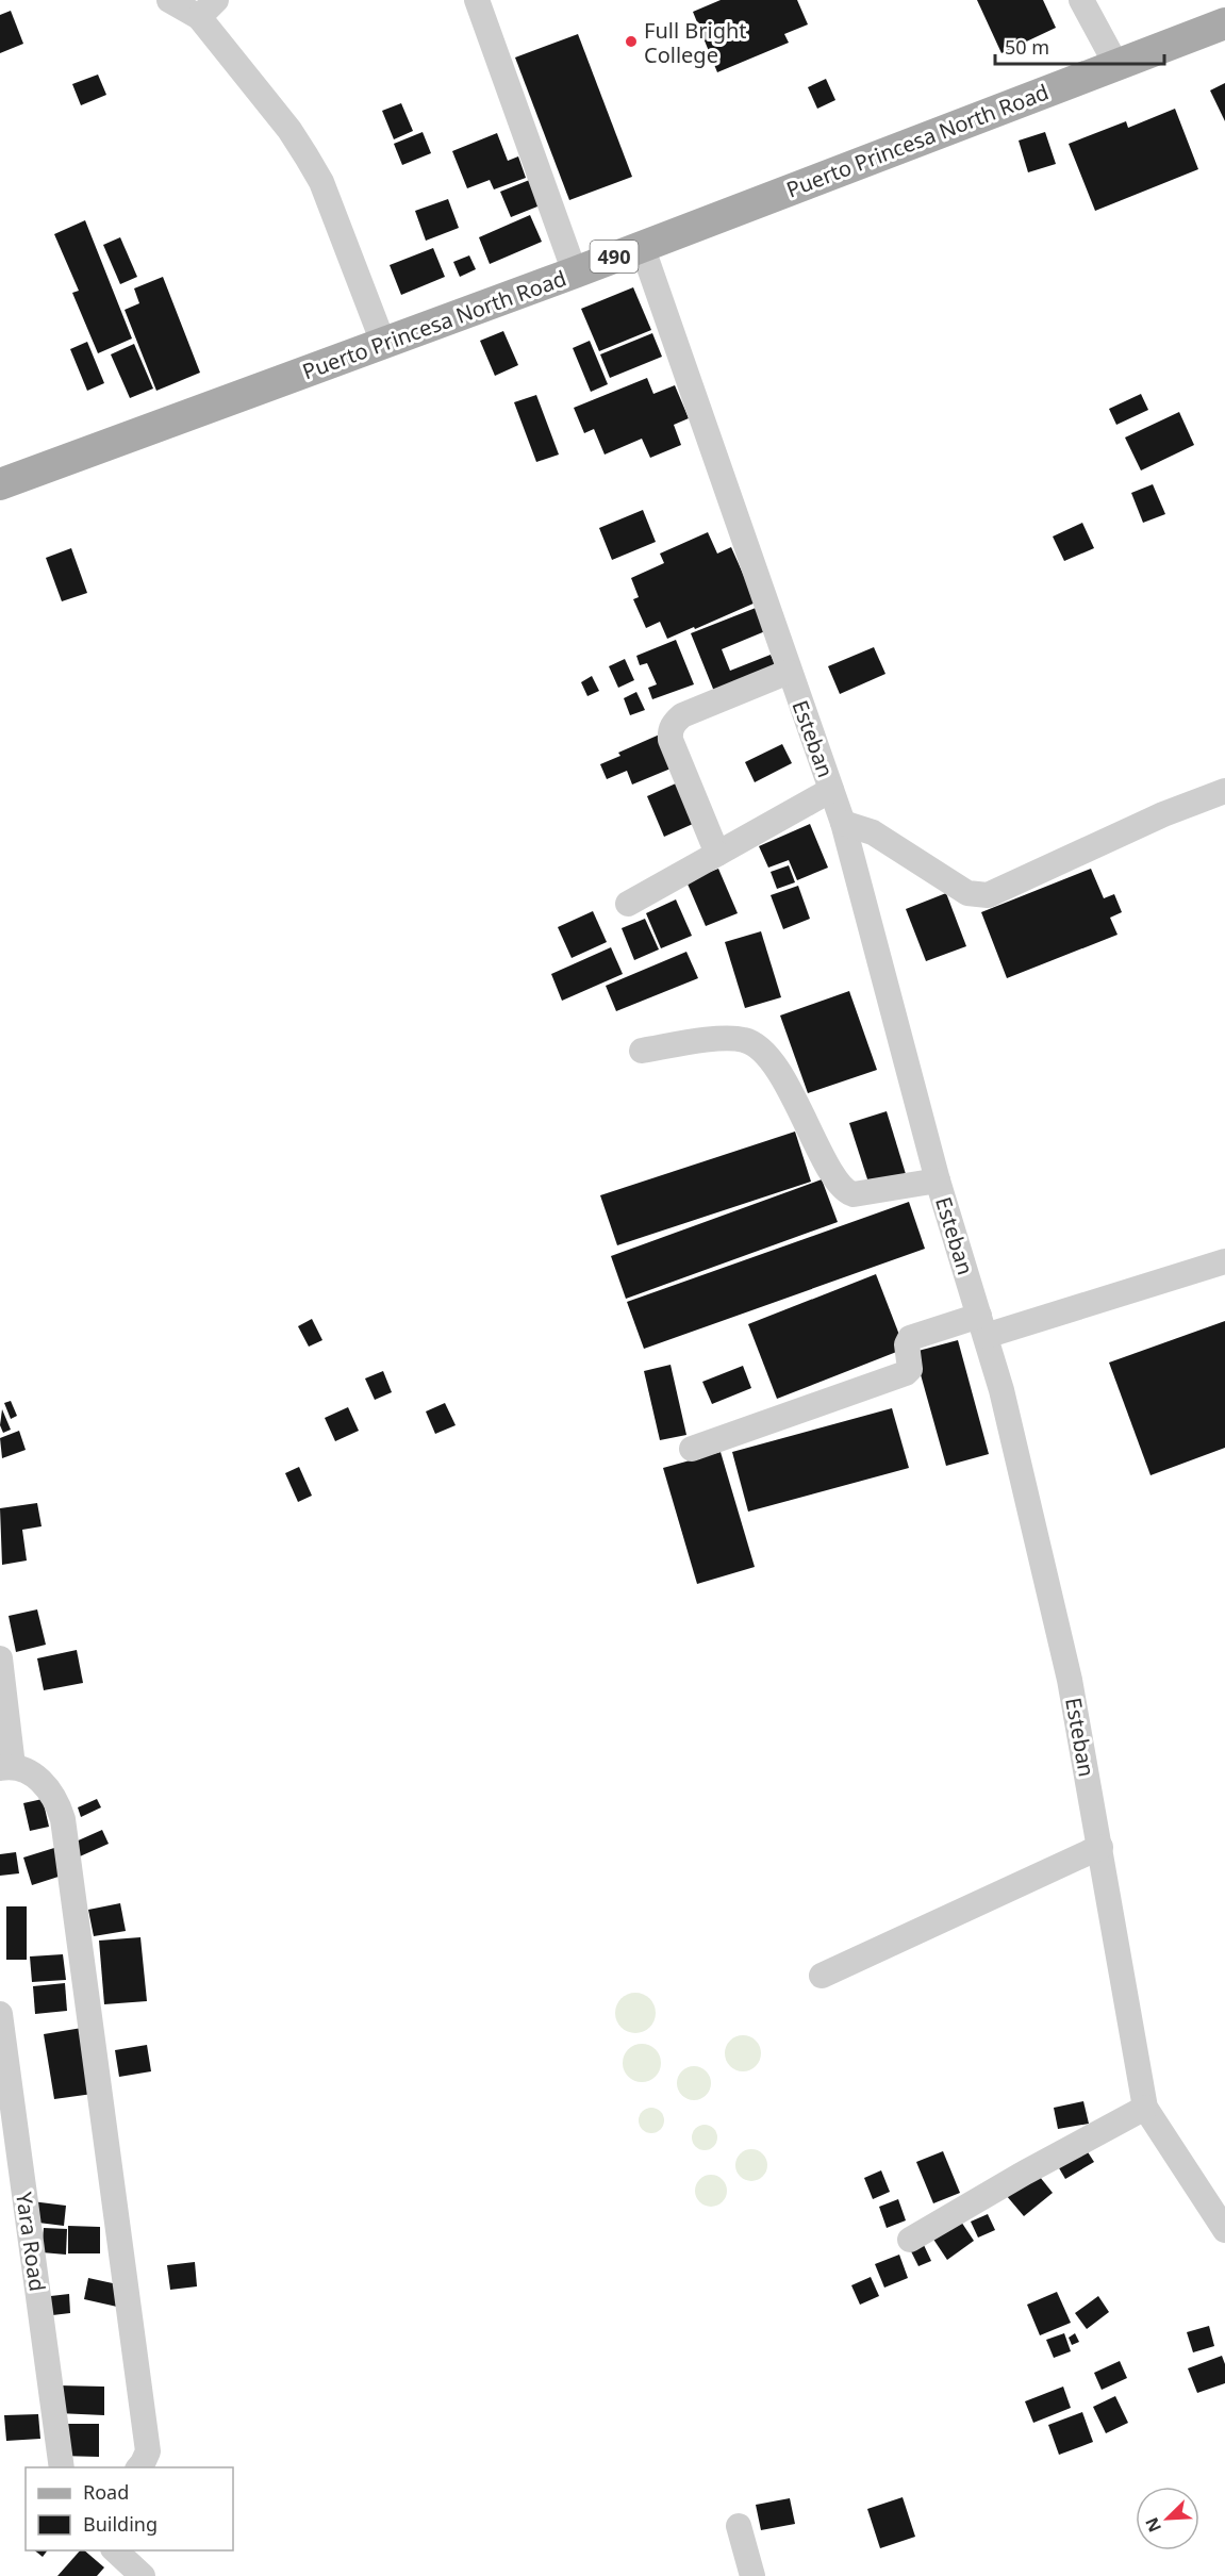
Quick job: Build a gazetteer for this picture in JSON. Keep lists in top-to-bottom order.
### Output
{
  "streets": {
    "main road": ["Puerto Princesa North Road", "490"],
    "street": ["Esteban", "Yara Road"]
  },
  "crossings": [
    ["Puerto Princesa North Road", "Esteban"]
  ],
  "places": ["Full Bright College"],
  "legend": ["Road", "Building"],
  "scale_bar": "50 m",
  "north": "bottom left"
}
